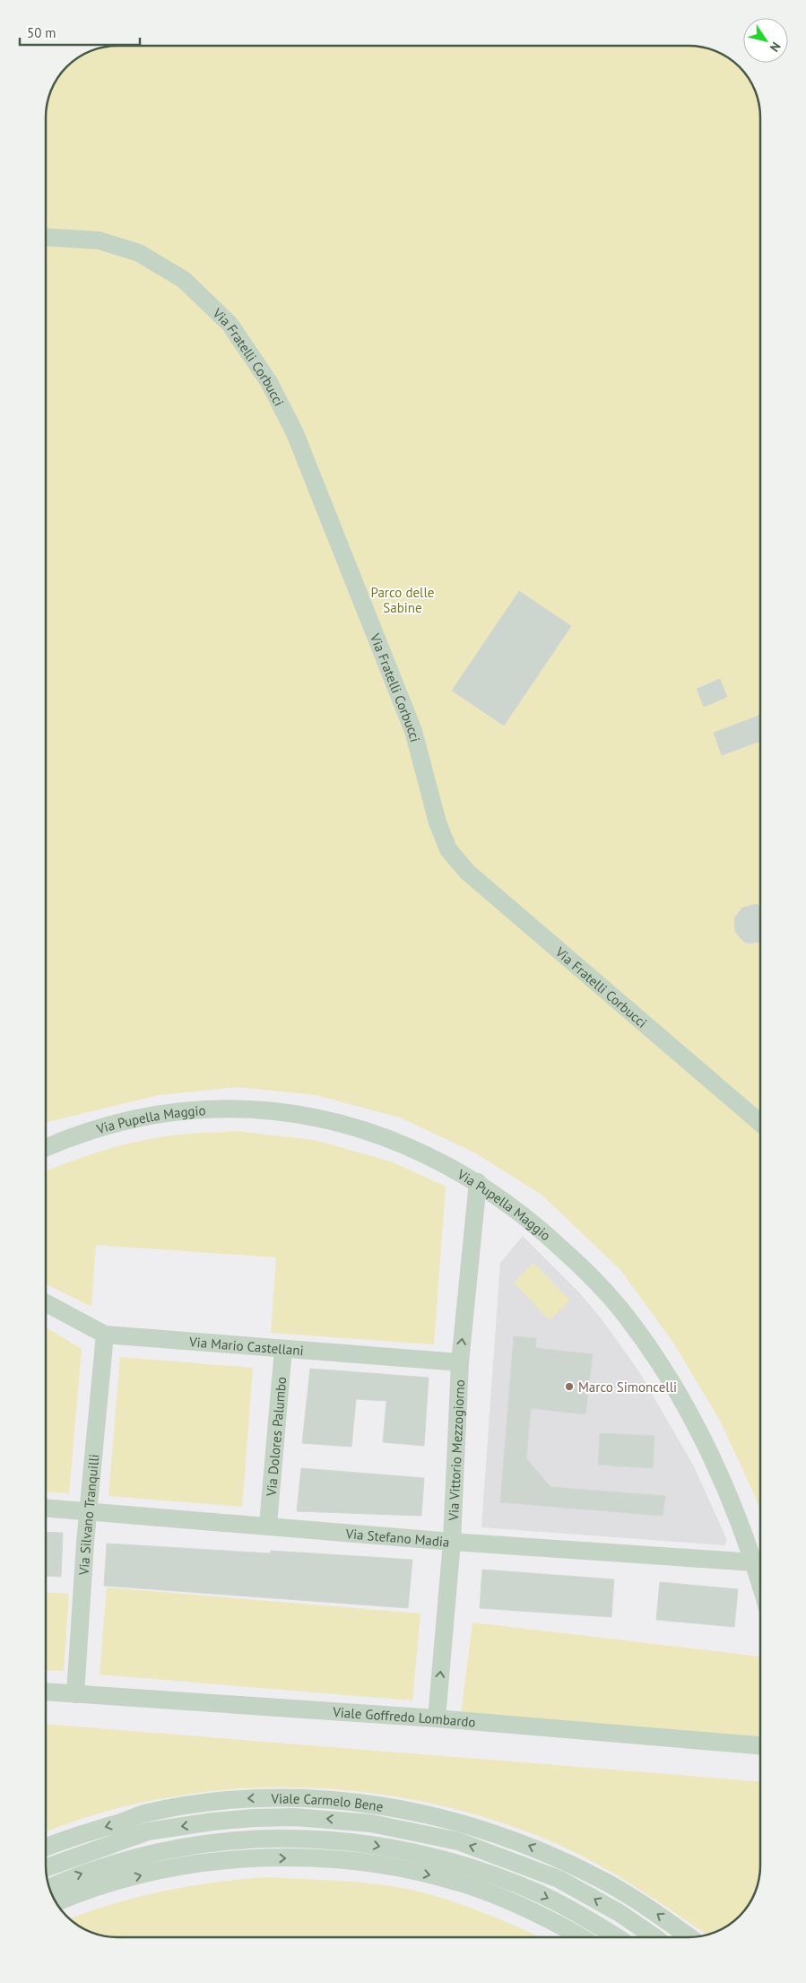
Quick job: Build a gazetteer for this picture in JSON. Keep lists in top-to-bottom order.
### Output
{
  "streets": {
    "street": [
      "Via Fratelli Corbucci",
      "Via Pupella Maggio",
      "Via Mario Castellani",
      "Via Dolores Palumbo",
      "Via Vittorio Mezzogiorno",
      "Via Silvano Tranquilli",
      "Via Stefano Madia",
      "Viale Goffredo Lombardo",
      "Viale Carmelo Bene"
    ]
  },
  "crossings": [
    ["Via Pupella Maggio", "Via Vittorio Mezzogiorno"],
    ["Via Pupella Maggio", "Via Stefano Madia"],
    ["Via Mario Castellani", "Via Dolores Palumbo"],
    ["Via Mario Castellani", "Via Vittorio Mezzogiorno"],
    ["Via Mario Castellani", "Via Silvano Tranquilli"],
    ["Via Dolores Palumbo", "Via Stefano Madia"],
    ["Via Vittorio Mezzogiorno", "Via Stefano Madia"],
    ["Via Vittorio Mezzogiorno", "Viale Goffredo Lombardo"],
    ["Via Silvano Tranquilli", "Via Stefano Madia"],
    ["Via Silvano Tranquilli", "Viale Goffredo Lombardo"]
  ],
  "one_way": ["Via Vittorio Mezzogiorno"],
  "parks": ["Parco delle Sabine"],
  "places": ["Marco Simoncelli"],
  "scale_bar": "50 m",
  "north": "bottom right"
}
